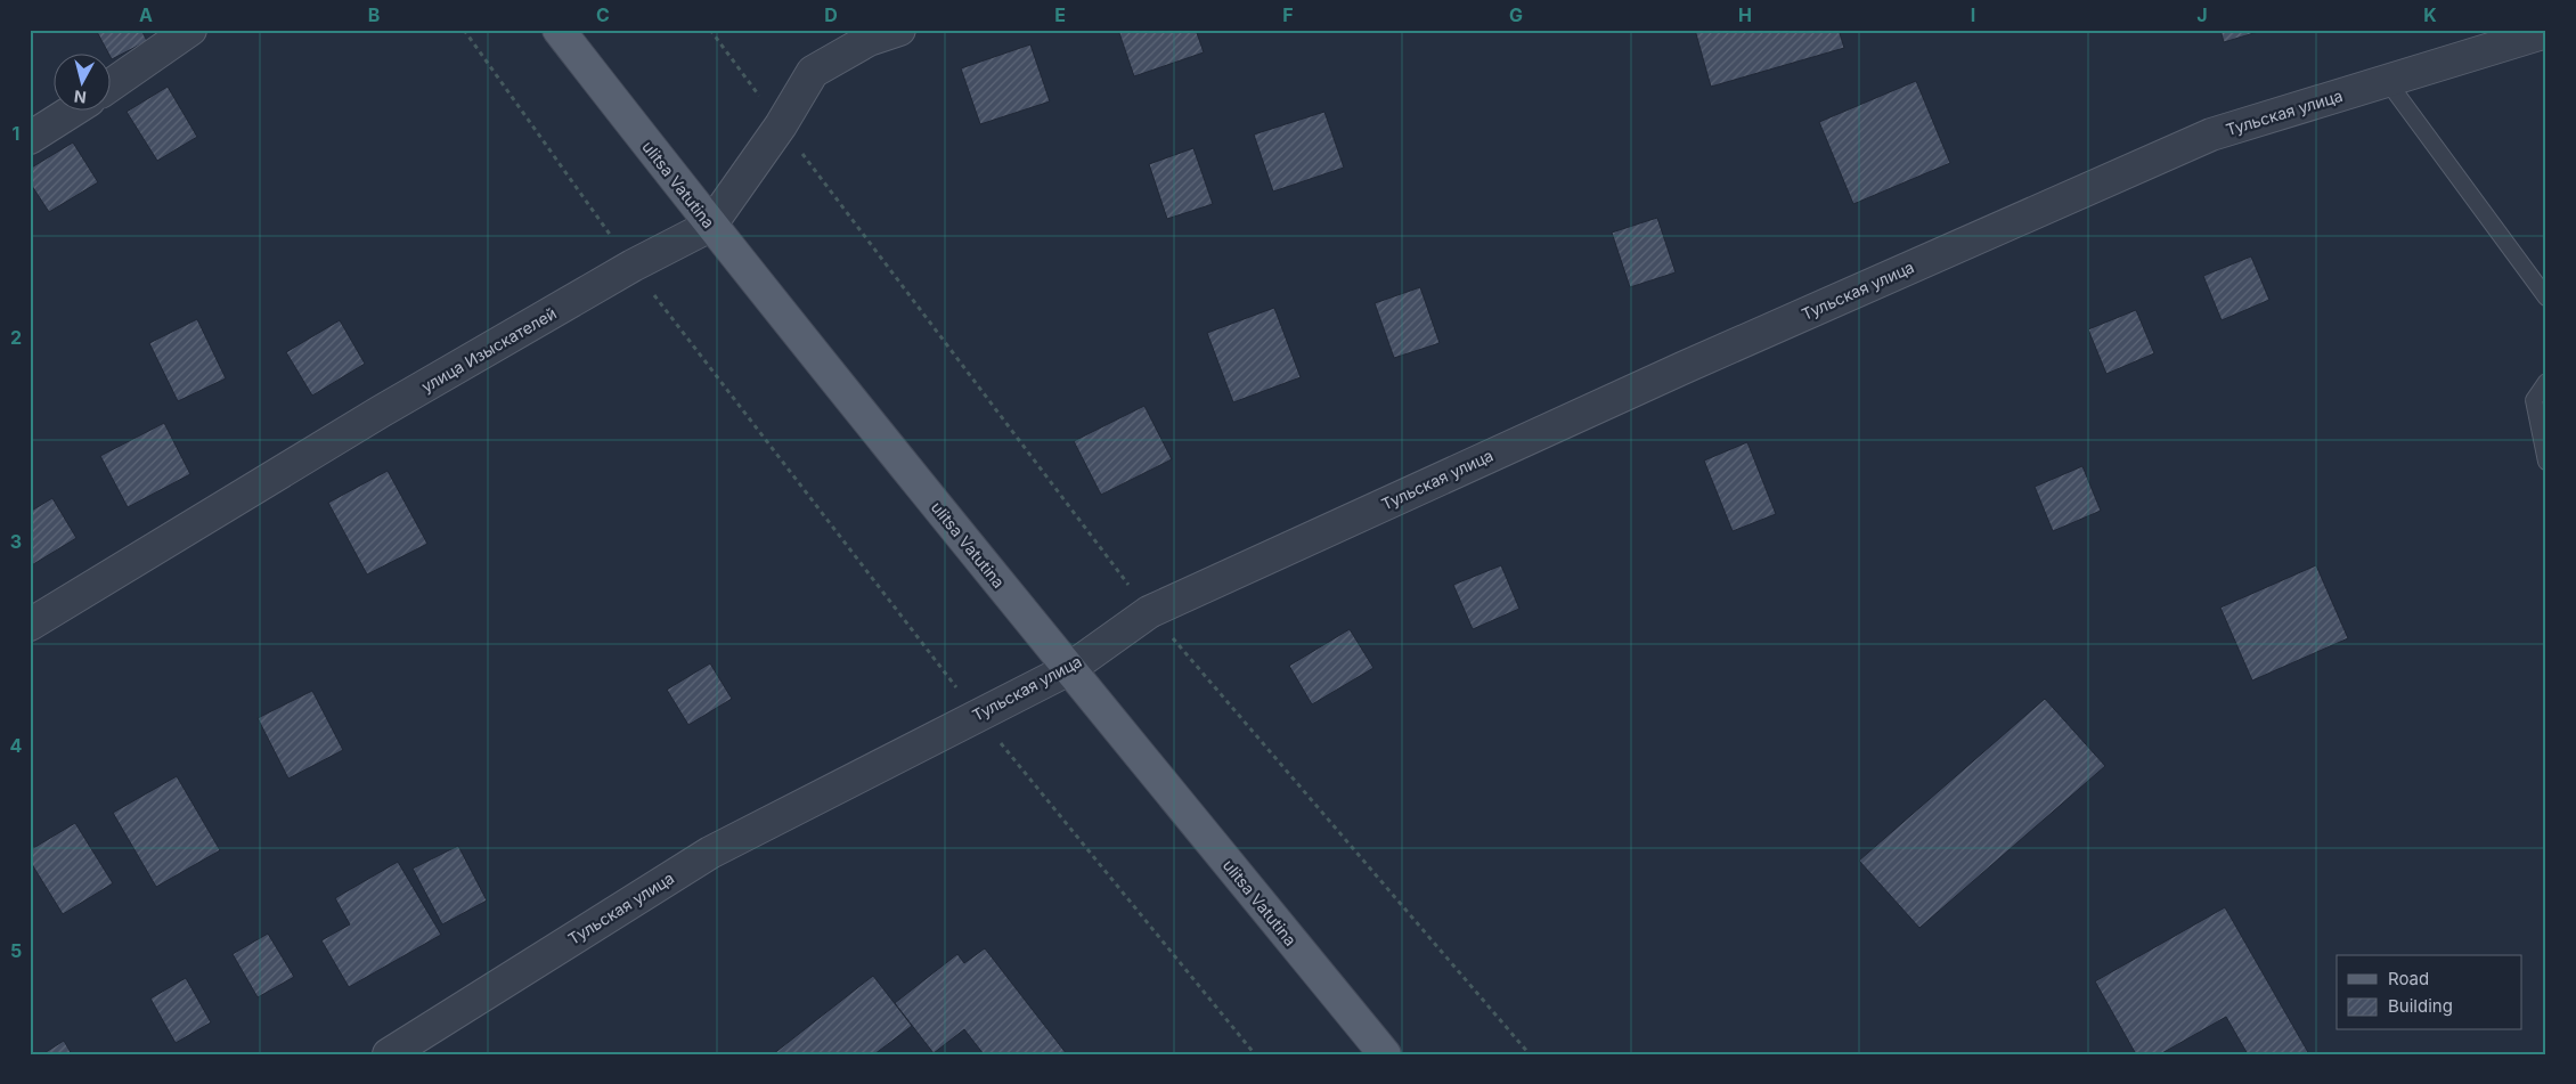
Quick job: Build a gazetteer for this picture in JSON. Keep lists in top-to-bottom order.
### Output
{
  "streets": {
    "main road": ["ulitsa Vatutina"],
    "street": ["Тульская улица", "улица Изыскателей"]
  },
  "crossings": [
    ["Тульская улица", "ulitsa Vatutina"],
    ["ulitsa Vatutina", "улица Изыскателей"]
  ],
  "legend": ["Road", "Building"],
  "north": "bottom",
  "grid": {
    "columns": [
      "A",
      "B",
      "C",
      "D",
      "E",
      "F",
      "G",
      "H",
      "I",
      "J",
      "K"
    ],
    "rows": [
      "1",
      "2",
      "3",
      "4",
      "5"
    ]
  }
}
